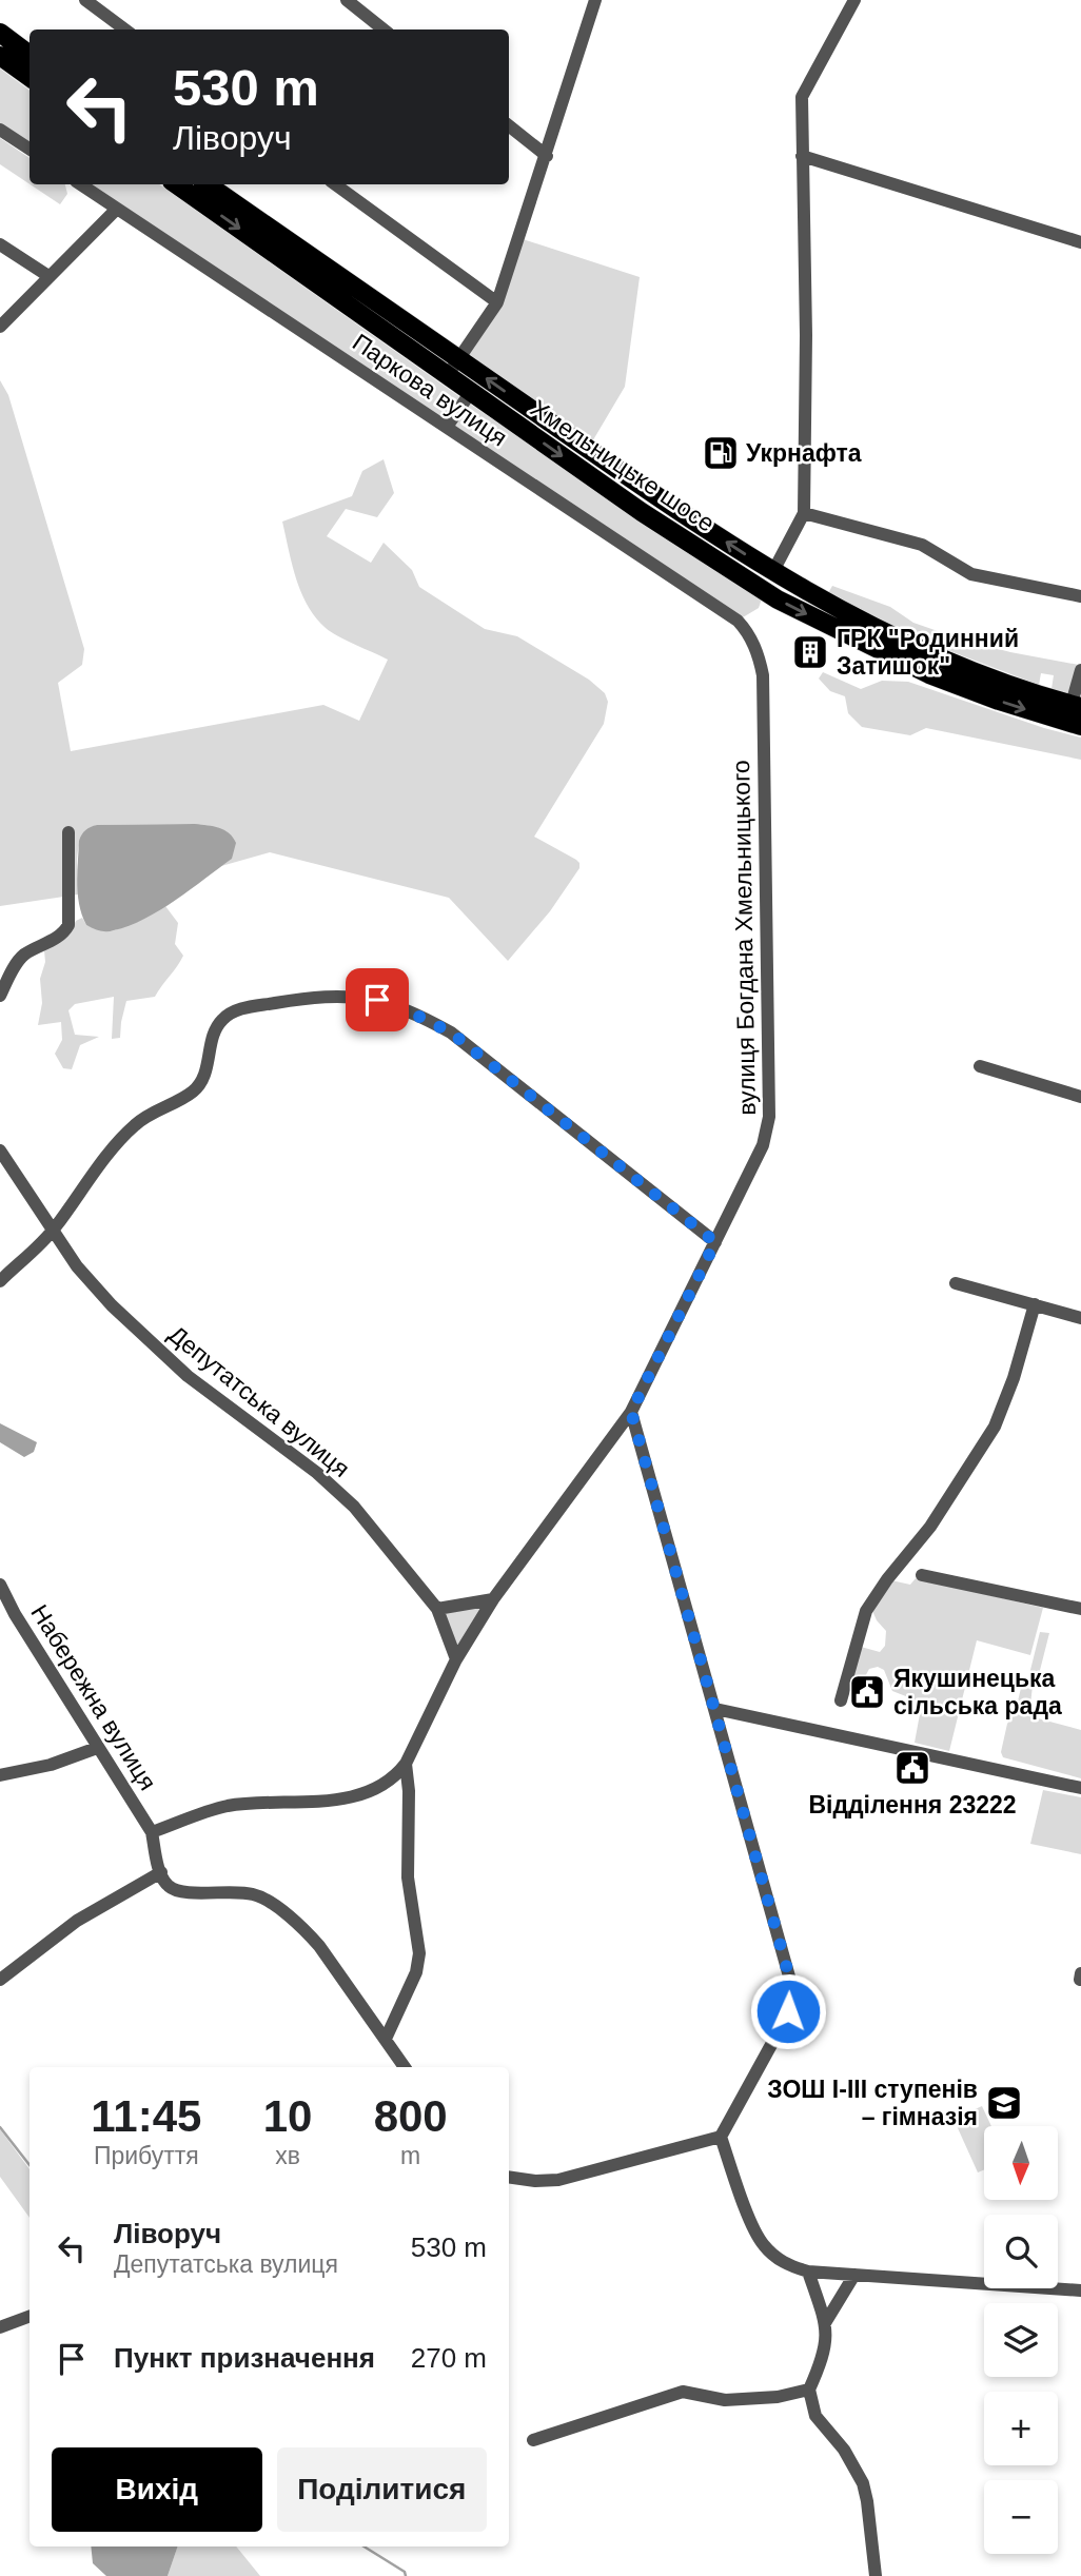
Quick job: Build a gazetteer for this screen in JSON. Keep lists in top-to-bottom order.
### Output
{
  "streets": {
    "highway": ["Хмельницьке шосе"],
    "street": [
      "Паркова вулиця",
      "вулиця Богдана Хмельницького",
      "Депутатська вулиця",
      "Набережна вулиця"
    ]
  },
  "crossings": [
    ["Паркова вулиця", "вулиця Богдана Хмельницького"],
    ["вулиця Богдана Хмельницького", "Депутатська вулиця"]
  ],
  "places": {
    "fuel station": ["Укрнафта"],
    "building": ["ГРК \"Родинний Затишок\""],
    "public building": ["Якушинецька сільська рада", "Відділення 23222"],
    "school or university": ["ЗОШ І-ІІІ ступенів – гімназія"]
  },
  "north": "bottom",
  "page": {
    "turn": ["530 m", "Ліворуч"],
    "eta": [
      "11:45",
      "Прибуття",
      "10",
      "хв",
      "800",
      "m"
    ],
    "map_buttons": ["+", "−"],
    "list": [
      {
        "name": "Ліворуч",
        "note": "Депутатська вулиця",
        "value": "530 m"
      },
      {
        "name": "Пункт призначення",
        "value": "270 m"
      }
    ],
    "buttons": ["Вихід", "Поділитися"]
  }
}
